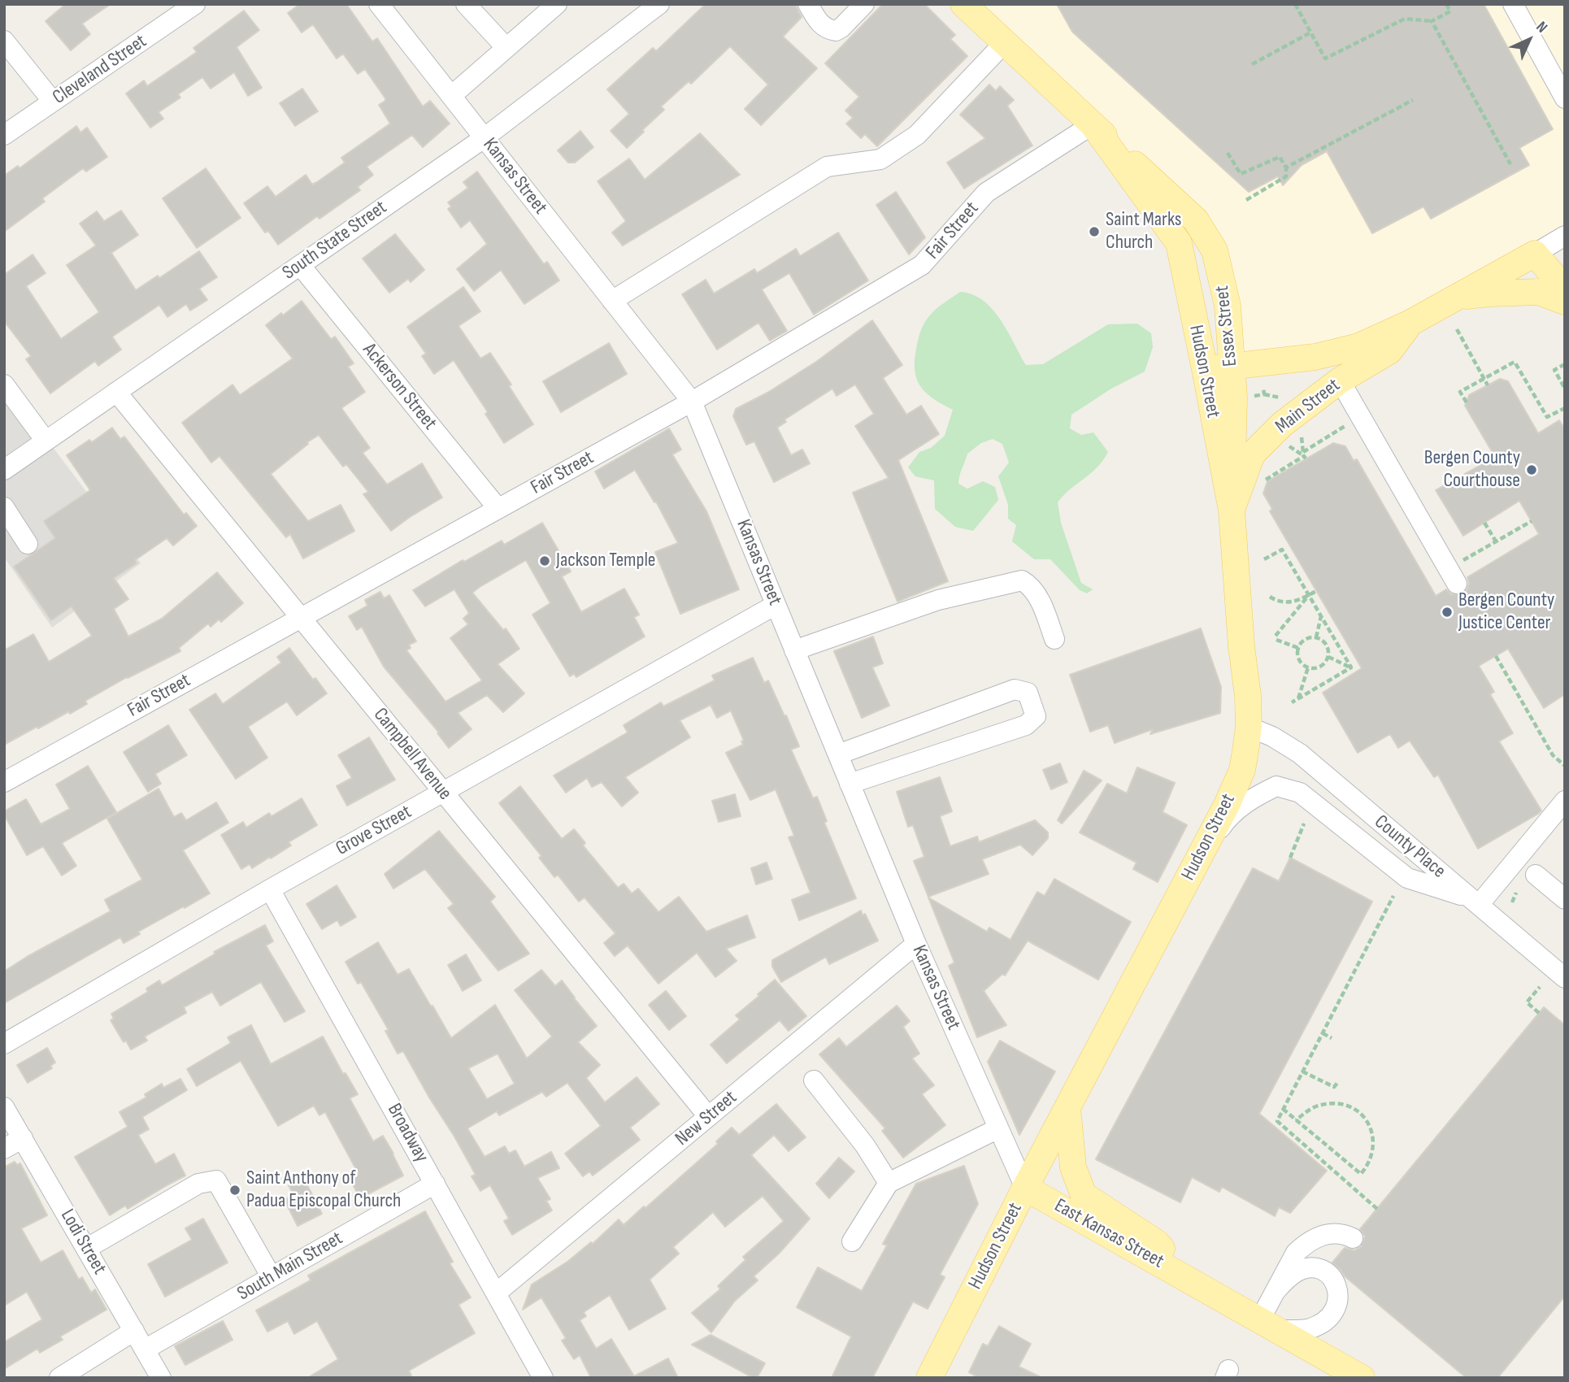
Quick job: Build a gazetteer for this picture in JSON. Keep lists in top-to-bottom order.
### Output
{
  "streets": {
    "main road": [
      "Essex Street",
      "Hudson Street",
      "Main Street",
      "East Kansas Street"
    ],
    "street": [
      "Cleveland Street",
      "Kansas Street",
      "Fair Street",
      "South State Street",
      "Ackerson Street",
      "Campbell Avenue",
      "Grove Street",
      "County Place",
      "New Street",
      "Broadway",
      "Lodi Street",
      "South Main Street"
    ]
  },
  "crossings": [
    ["Kansas Street", "Fair Street"],
    ["Kansas Street", "South State Street"],
    ["Kansas Street", "Hudson Street"],
    ["Kansas Street", "Grove Street"],
    ["Kansas Street", "New Street"],
    ["Kansas Street", "East Kansas Street"],
    ["Fair Street", "Essex Street"],
    ["Fair Street", "Ackerson Street"],
    ["Fair Street", "Campbell Avenue"],
    ["South State Street", "Ackerson Street"],
    ["South State Street", "Campbell Avenue"],
    ["Essex Street", "Hudson Street"],
    ["Essex Street", "Main Street"],
    ["Hudson Street", "Main Street"],
    ["Hudson Street", "County Place"],
    ["Hudson Street", "East Kansas Street"],
    ["Campbell Avenue", "Grove Street"],
    ["Campbell Avenue", "New Street"],
    ["Grove Street", "Broadway"],
    ["New Street", "Broadway"],
    ["Broadway", "South Main Street"],
    ["Lodi Street", "South Main Street"]
  ],
  "places": [
    "Saint Marks Church",
    "Bergen County Courthouse",
    "Jackson Temple",
    "Bergen County Justice Center",
    "Saint Anthony of Padua Episcopal Church"
  ],
  "north": "top right"
}
